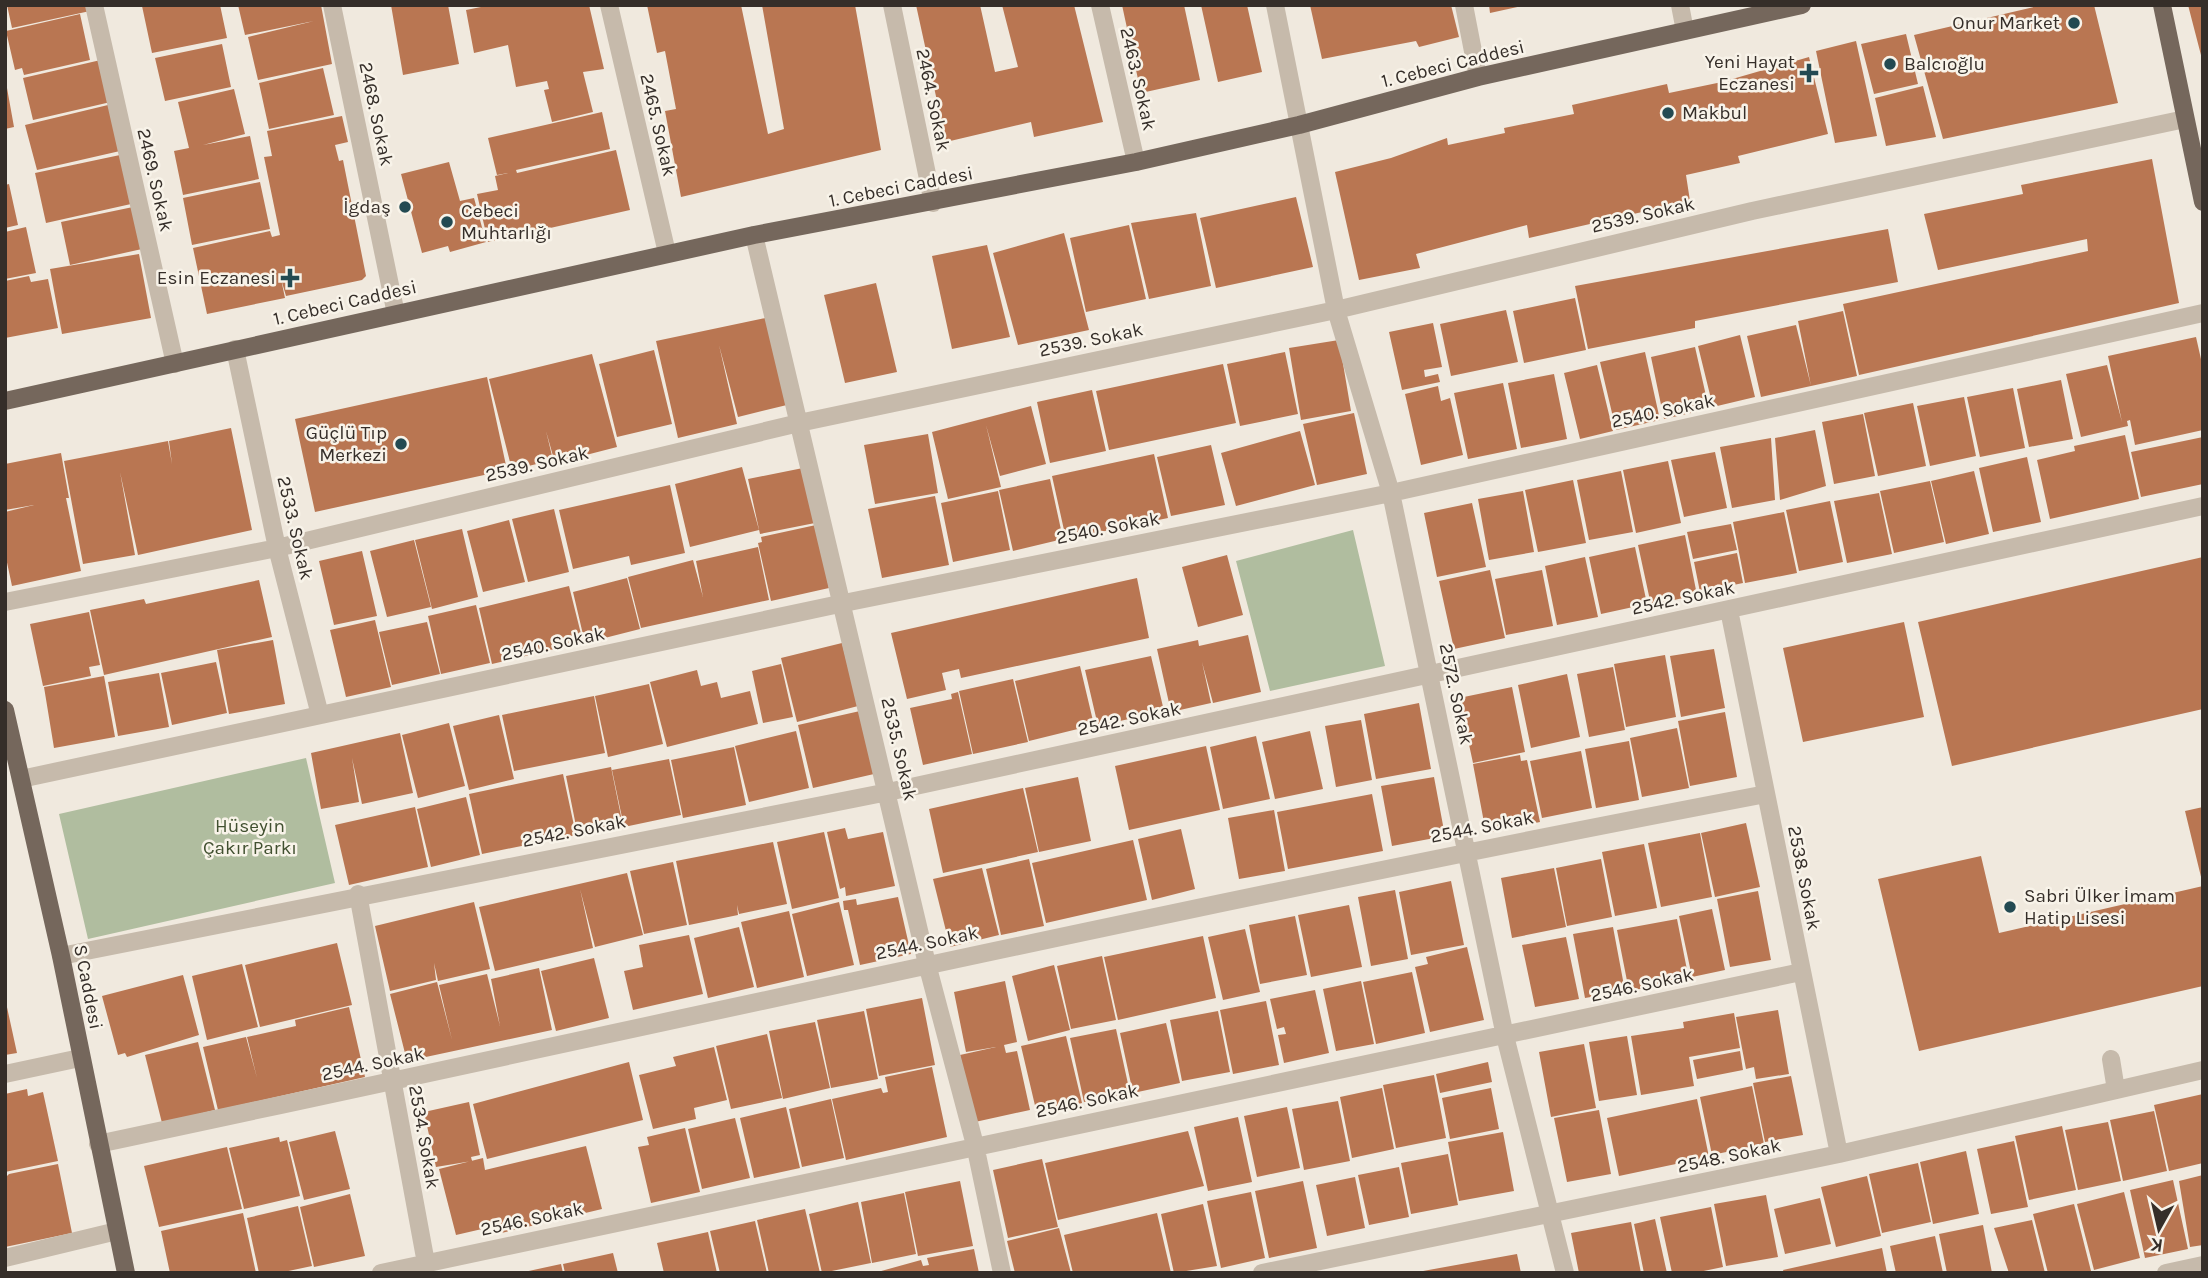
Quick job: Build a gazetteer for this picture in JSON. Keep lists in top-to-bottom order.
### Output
{
  "streets": {
    "main road": ["1. Cebeci Caddesi", "S Caddesi"],
    "street": [
      "2463. Sokak",
      "2464. Sokak",
      "2468. Sokak",
      "2465. Sokak",
      "2469. Sokak",
      "2539. Sokak",
      "2540. Sokak",
      "2533. Sokak",
      "2542. Sokak",
      "2572. Sokak",
      "2535. Sokak",
      "2544. Sokak",
      "2538. Sokak",
      "2546. Sokak",
      "2534. Sokak",
      "2548. Sokak"
    ]
  },
  "crossings": [
    ["1. Cebeci Caddesi", "2463. Sokak"],
    ["1. Cebeci Caddesi", "2464. Sokak"],
    ["1. Cebeci Caddesi", "2468. Sokak"],
    ["1. Cebeci Caddesi", "2465. Sokak"],
    ["1. Cebeci Caddesi", "2469. Sokak"],
    ["1. Cebeci Caddesi", "2533. Sokak"],
    ["1. Cebeci Caddesi", "2572. Sokak"],
    ["1. Cebeci Caddesi", "2535. Sokak"],
    ["2539. Sokak", "2533. Sokak"],
    ["2539. Sokak", "2572. Sokak"],
    ["2539. Sokak", "2535. Sokak"],
    ["2540. Sokak", "2533. Sokak"],
    ["2540. Sokak", "2572. Sokak"],
    ["2540. Sokak", "2535. Sokak"],
    ["2540. Sokak", "S Caddesi"],
    ["2542. Sokak", "2572. Sokak"],
    ["2542. Sokak", "2535. Sokak"],
    ["2542. Sokak", "2538. Sokak"],
    ["2542. Sokak", "S Caddesi"],
    ["2542. Sokak", "2534. Sokak"],
    ["2572. Sokak", "2544. Sokak"],
    ["2572. Sokak", "2546. Sokak"],
    ["2572. Sokak", "2548. Sokak"],
    ["2535. Sokak", "2544. Sokak"],
    ["2535. Sokak", "2546. Sokak"],
    ["2544. Sokak", "2538. Sokak"],
    ["2544. Sokak", "S Caddesi"],
    ["2544. Sokak", "2534. Sokak"],
    ["2538. Sokak", "2546. Sokak"],
    ["2538. Sokak", "2548. Sokak"],
    ["2546. Sokak", "2534. Sokak"]
  ],
  "parks": ["Hüseyin Çakır Parkı"],
  "places": {
    "other": [
      "Onur Market",
      "Balcıoğlu",
      "Makbul",
      "İgdaş",
      "Cebeci Muhtarlığı",
      "Güçlü Tıp Merkezi",
      "Sabri Ülker İmam Hatip Lisesi"
    ],
    "health": ["Yeni Hayat Eczanesi", "Esin Eczanesi"]
  },
  "north": "bottom"
}
